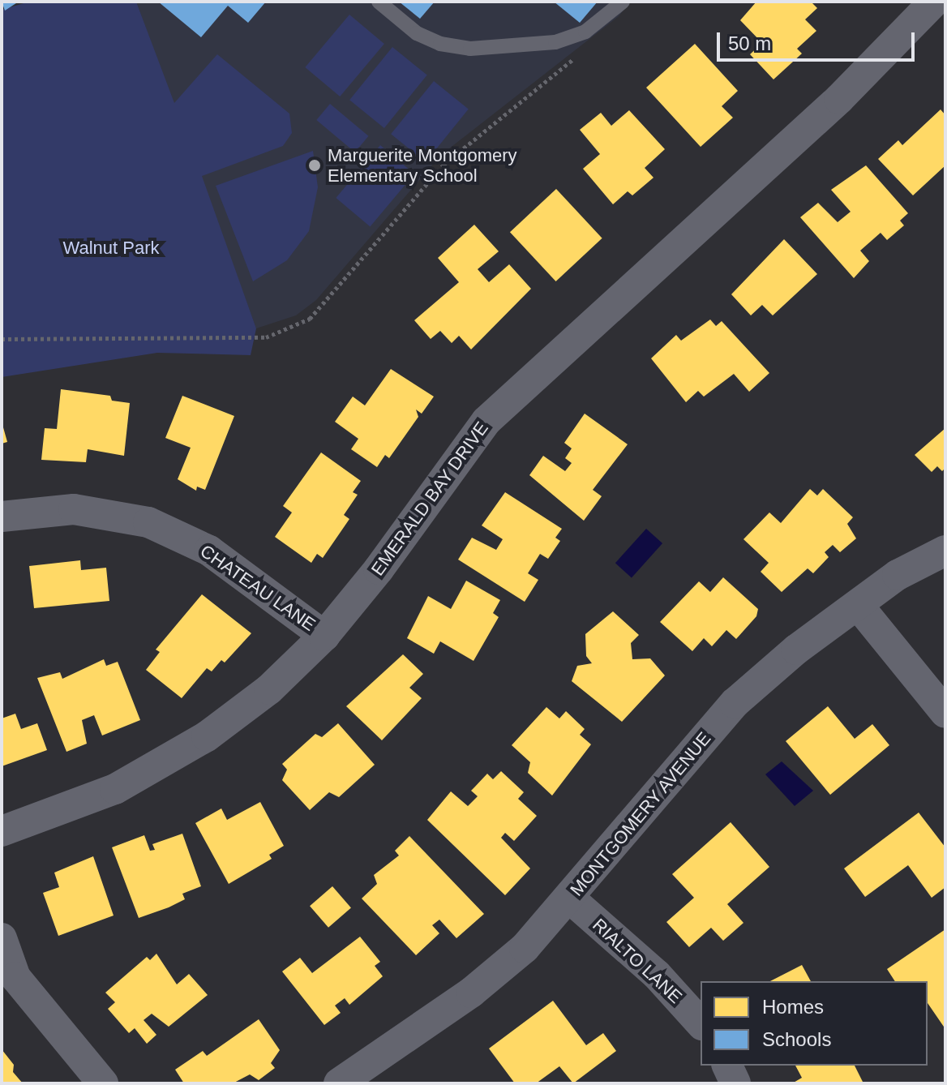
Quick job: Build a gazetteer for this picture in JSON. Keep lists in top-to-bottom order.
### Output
{
  "streets": {
    "street": [
      "EMERALD BAY DRIVE",
      "CHATEAU LANE",
      "MONTGOMERY AVENUE",
      "RIALTO LANE"
    ]
  },
  "crossings": [
    ["EMERALD BAY DRIVE", "CHATEAU LANE"],
    ["MONTGOMERY AVENUE", "RIALTO LANE"]
  ],
  "parks": ["Walnut Park"],
  "places": ["Marguerite Montgomery Elementary School"],
  "legend": ["Homes", "Schools"],
  "scale_bar": "50 m"
}
